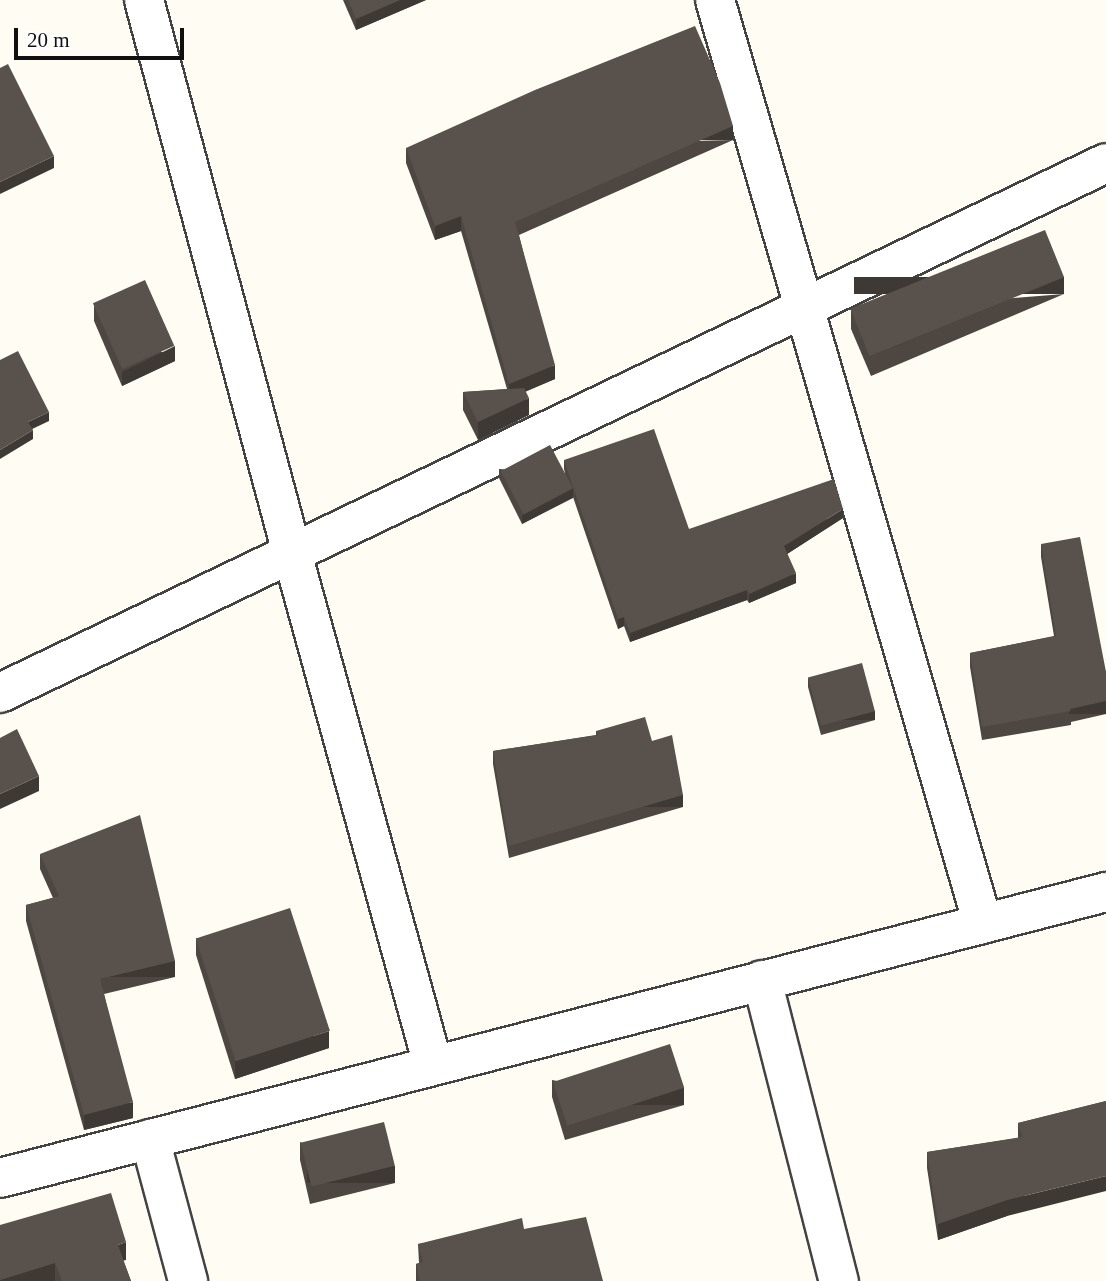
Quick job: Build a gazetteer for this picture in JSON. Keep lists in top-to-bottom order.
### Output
{
  "scale_bar": "20 m"
}
